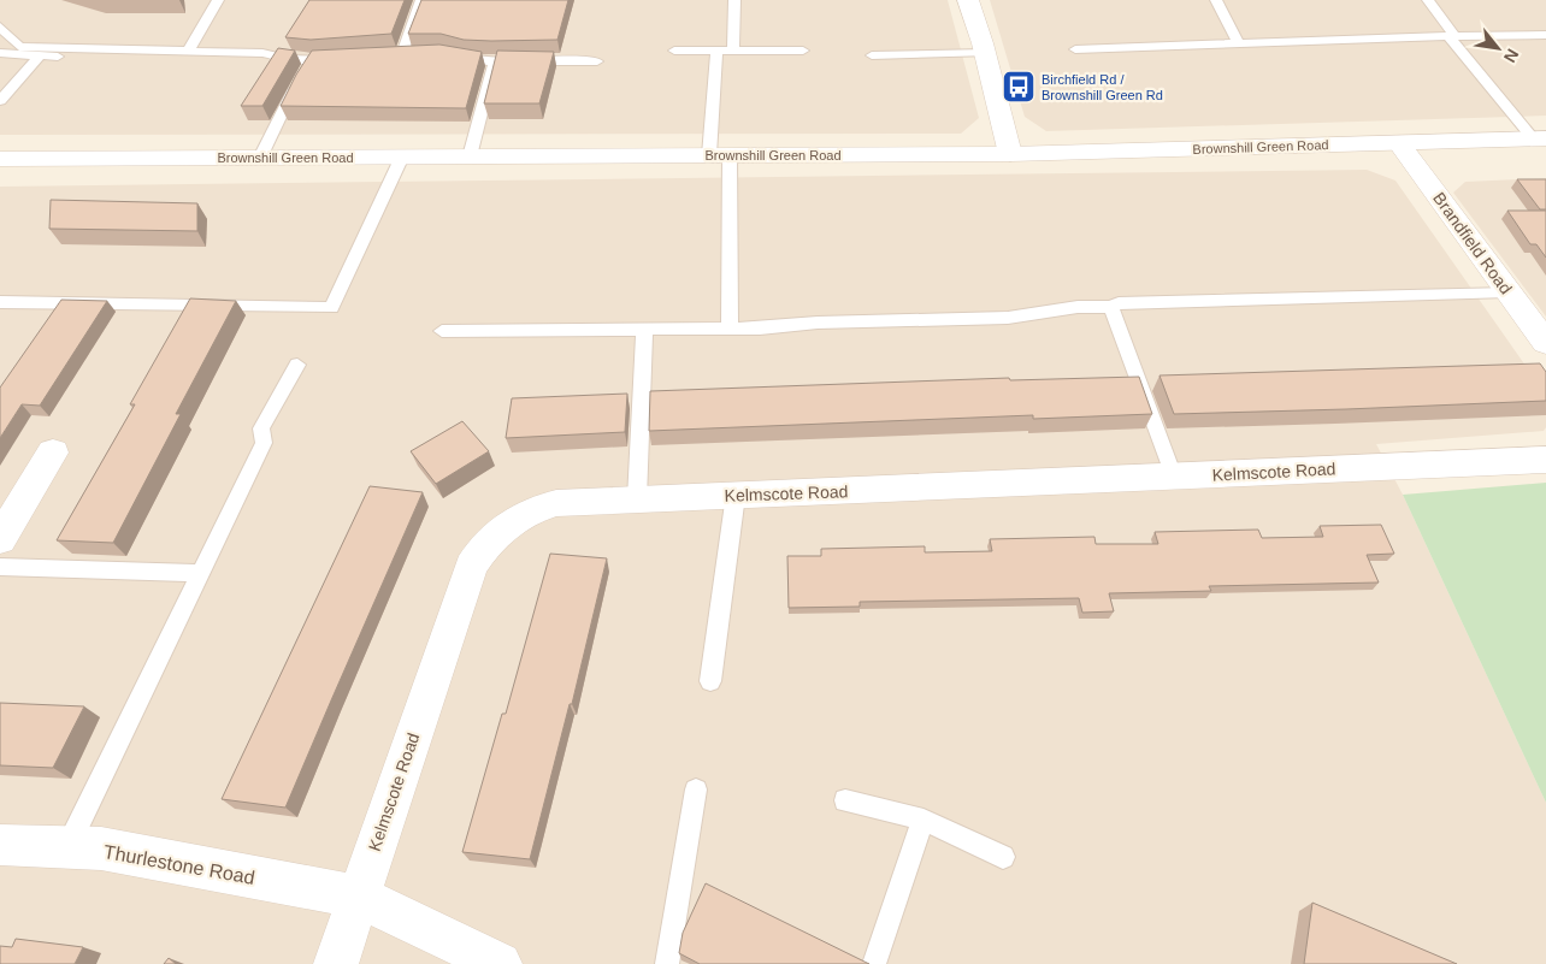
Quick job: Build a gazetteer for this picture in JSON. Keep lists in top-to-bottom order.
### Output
{
  "streets": {
    "street": [
      "Brownshill Green Road",
      "Brandfield Road",
      "Kelmscote Road",
      "Thurlestone Road"
    ]
  },
  "crossings": [
    ["Brownshill Green Road", "Brandfield Road"],
    ["Kelmscote Road", "Thurlestone Road"]
  ],
  "places": {
    "bus stop": ["Birchfield Rd / Brownshill Green Rd"]
  },
  "north": "bottom right"
}
